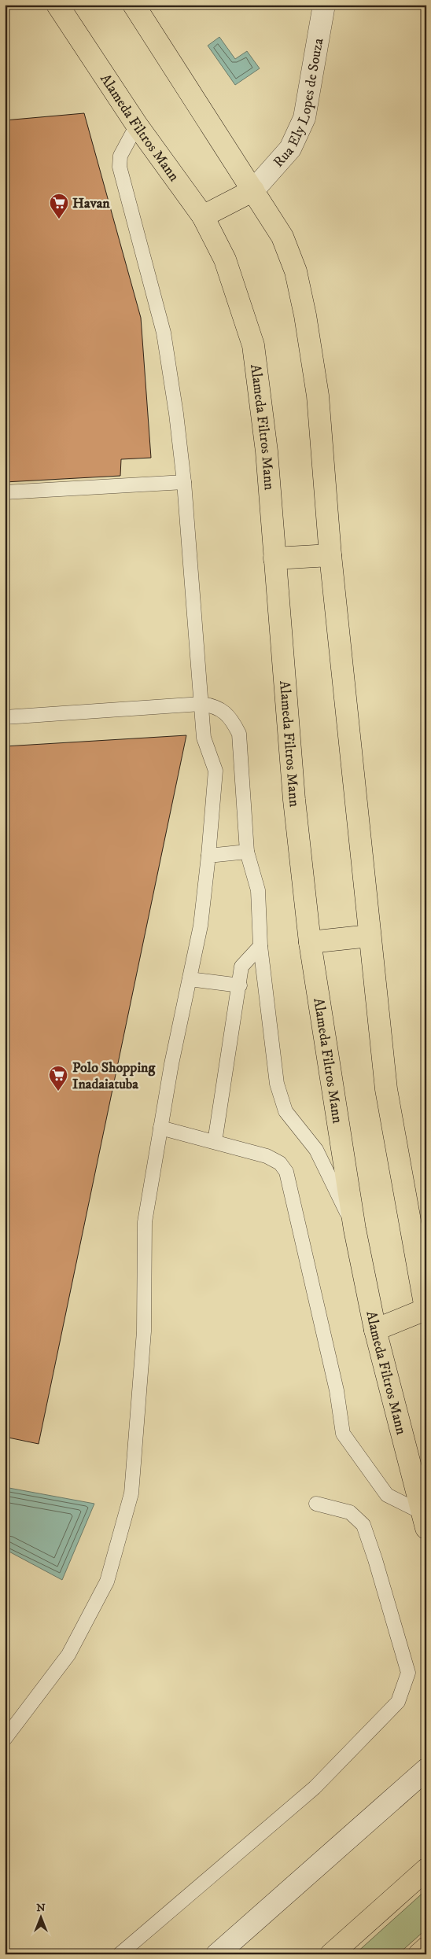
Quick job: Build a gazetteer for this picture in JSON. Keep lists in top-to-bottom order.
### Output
{
  "streets": {
    "main road": ["Rua Ely Lopes de Souza", "Alameda Filtros Mann"]
  },
  "places": {
    "supermarket": ["Havan", "Polo Shopping Inadaiatuba"]
  },
  "north": "top"
}
